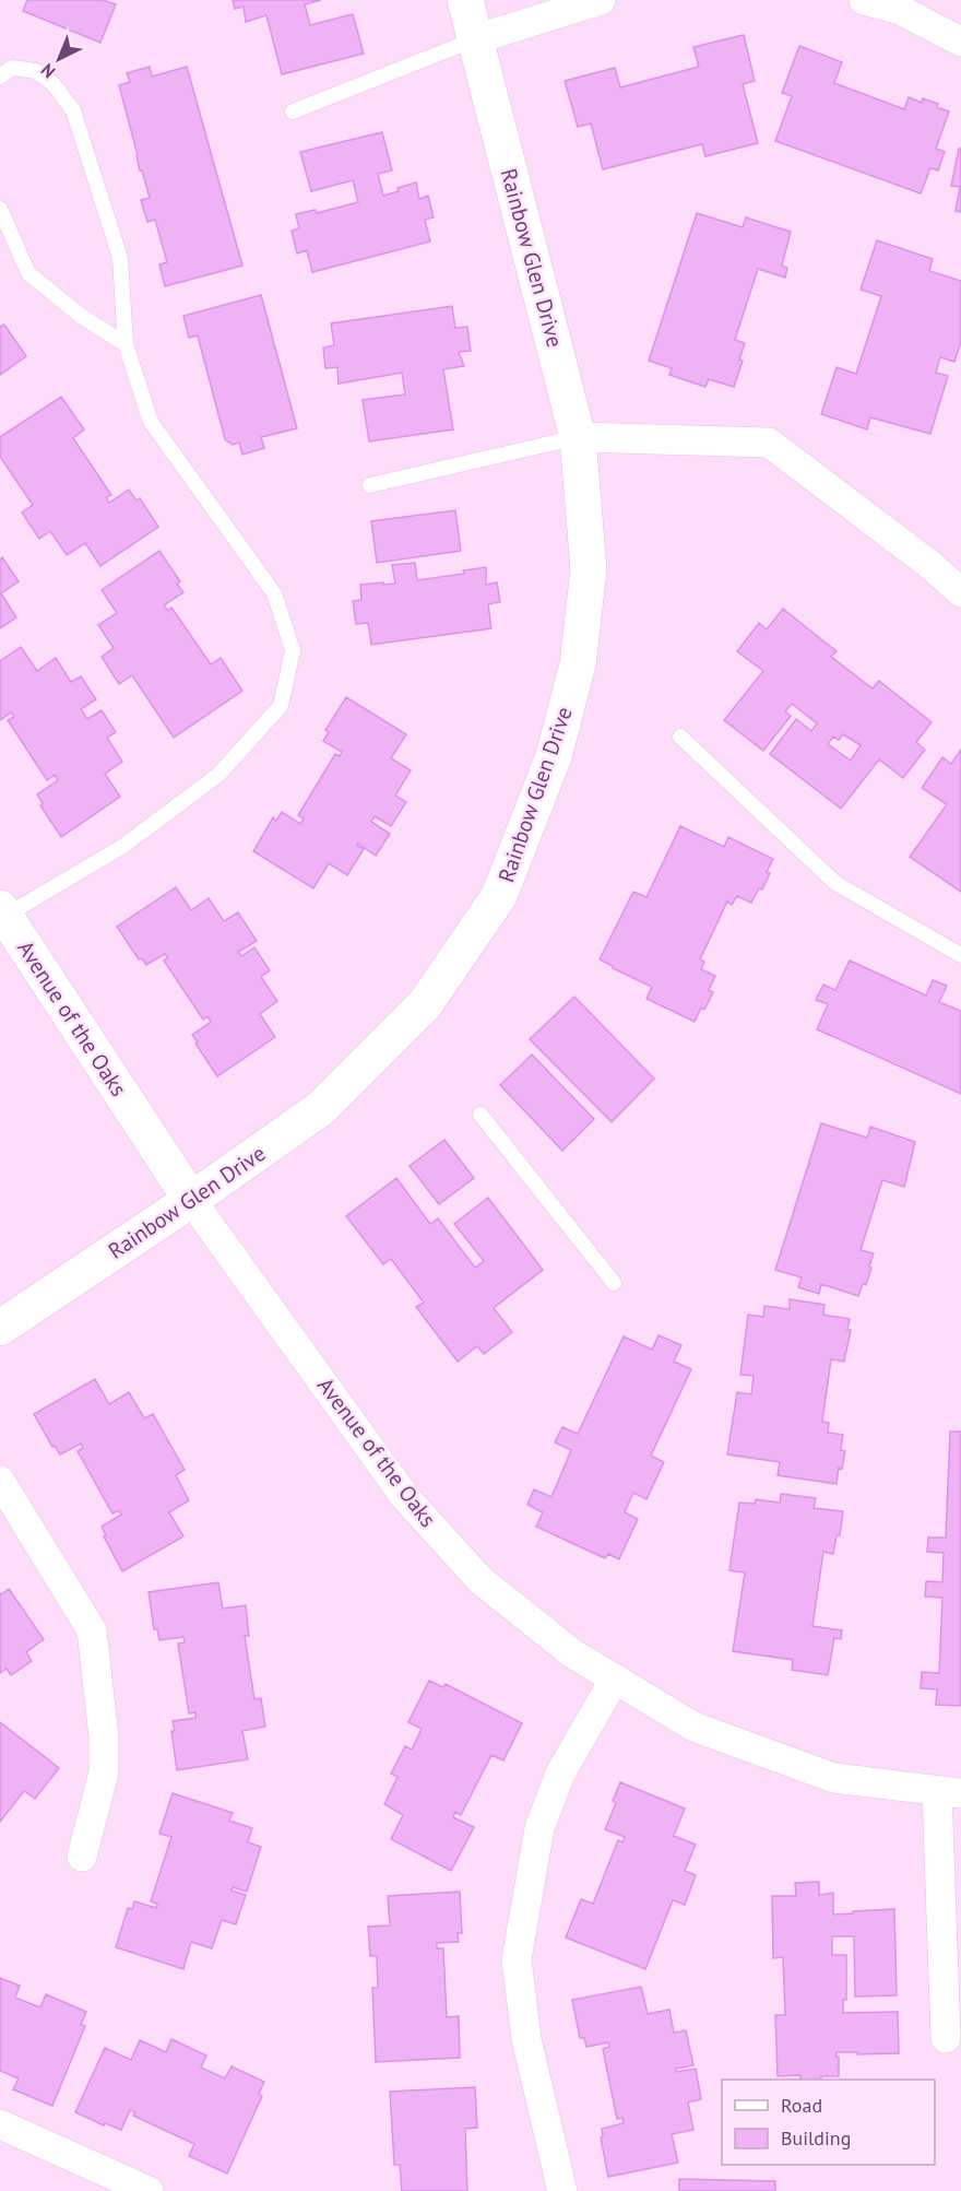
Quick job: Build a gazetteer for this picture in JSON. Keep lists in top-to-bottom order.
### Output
{
  "streets": {
    "street": ["Rainbow Glen Drive", "Avenue of the Oaks"]
  },
  "crossings": [
    ["Rainbow Glen Drive", "Avenue of the Oaks"]
  ],
  "legend": ["Road", "Building"],
  "north": "bottom left"
}
